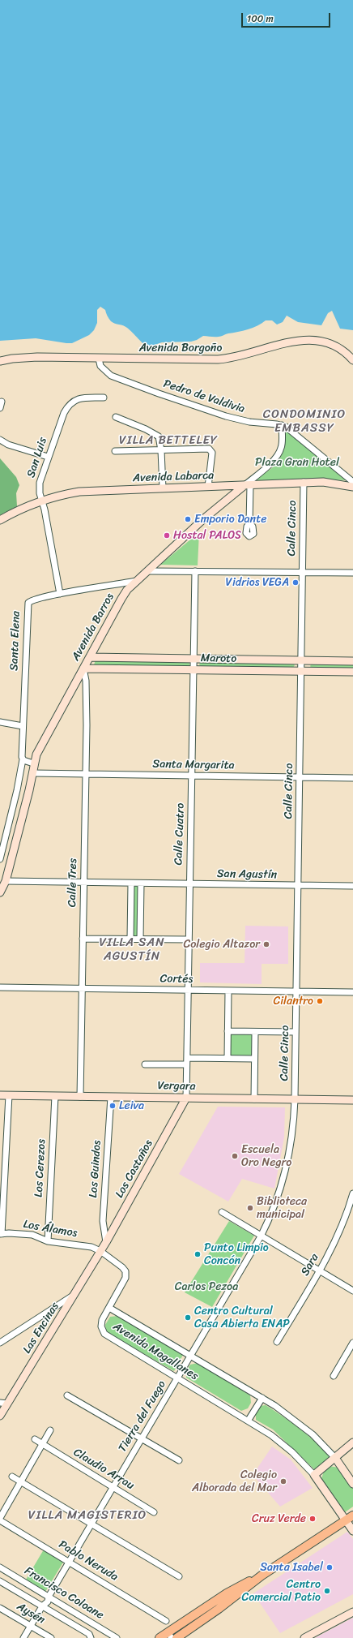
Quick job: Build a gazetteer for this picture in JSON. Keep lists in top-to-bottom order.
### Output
{
  "streets": {
    "street": [
      "Avenida Borgoño",
      "Pedro de Valdivia",
      "San Luis",
      "Avenida Labarca",
      "Calle Cinco",
      "Avenida Barros",
      "Santa Elena",
      "Maroto",
      "Santa Margarita",
      "Calle Cuatro",
      "San Agustín",
      "Calle Tres",
      "Cortés",
      "Vergara",
      "Los Cerezos",
      "Los Guindos",
      "Los Castaños",
      "Los Álamos",
      "Sara",
      "Las Encinas",
      "Avenida Magallanes",
      "Tierra del Fuego",
      "Claudio Arrau",
      "Pablo Neruda",
      "Francisco Coloane",
      "Aysén"
    ]
  },
  "crossings": [
    ["Avenida Borgoño", "Pedro de Valdivia"],
    ["Pedro de Valdivia", "Avenida Barros"],
    ["San Luis", "Avenida Labarca"],
    ["San Luis", "Santa Elena"],
    ["Avenida Labarca", "Calle Cinco"],
    ["Avenida Labarca", "Avenida Barros"],
    ["Calle Cinco", "Maroto"],
    ["Calle Cinco", "Santa Margarita"],
    ["Calle Cinco", "San Agustín"],
    ["Calle Cinco", "Cortés"],
    ["Calle Cinco", "Vergara"],
    ["Calle Cinco", "Tierra del Fuego"],
    ["Avenida Barros", "Santa Elena"],
    ["Avenida Barros", "Maroto"],
    ["Avenida Barros", "Santa Margarita"],
    ["Avenida Barros", "San Agustín"],
    ["Avenida Barros", "Calle Tres"],
    ["Maroto", "Calle Cuatro"],
    ["Maroto", "Calle Tres"],
    ["Santa Margarita", "Calle Cuatro"],
    ["Santa Margarita", "Calle Tres"],
    ["Calle Cuatro", "San Agustín"],
    ["Calle Cuatro", "Cortés"],
    ["Calle Cuatro", "Vergara"],
    ["Calle Cuatro", "Los Castaños"],
    ["San Agustín", "Calle Tres"],
    ["Calle Tres", "Cortés"],
    ["Calle Tres", "Vergara"],
    ["Vergara", "Los Cerezos"],
    ["Vergara", "Los Guindos"],
    ["Vergara", "Los Castaños"],
    ["Vergara", "Tierra del Fuego"],
    ["Los Cerezos", "Los Álamos"],
    ["Los Guindos", "Los Castaños"],
    ["Los Castaños", "Los Álamos"],
    ["Los Castaños", "Las Encinas"],
    ["Los Álamos", "Las Encinas"],
    ["Los Álamos", "Avenida Magallanes"],
    ["Avenida Magallanes", "Tierra del Fuego"],
    ["Tierra del Fuego", "Claudio Arrau"],
    ["Tierra del Fuego", "Pablo Neruda"],
    ["Tierra del Fuego", "Francisco Coloane"],
    ["Tierra del Fuego", "Aysén"]
  ],
  "districts": [
    "CONDOMINIO EMBASSY",
    "VILLA BETTELEY",
    "VILLA SAN AGUSTÍN",
    "VILLA MAGISTERIO"
  ],
  "parks": ["Plaza Gran Hotel", "Carlos Pezoa"],
  "places": [
    "Emporio Dante",
    "Hostal PALOS",
    "Vidrios VEGA",
    "Colegio Altazor",
    "Cilantro",
    "Leiva",
    "Escuela Oro Negro",
    "Biblioteca municipal",
    "Punto Limpio Concón",
    "Centro Cultural Casa Abierta ENAP",
    "Colegio Alborada del Mar",
    "Cruz Verde",
    "Santa Isabel",
    "Centro Comercial Patio"
  ],
  "scale_bar": "100 m"
}
